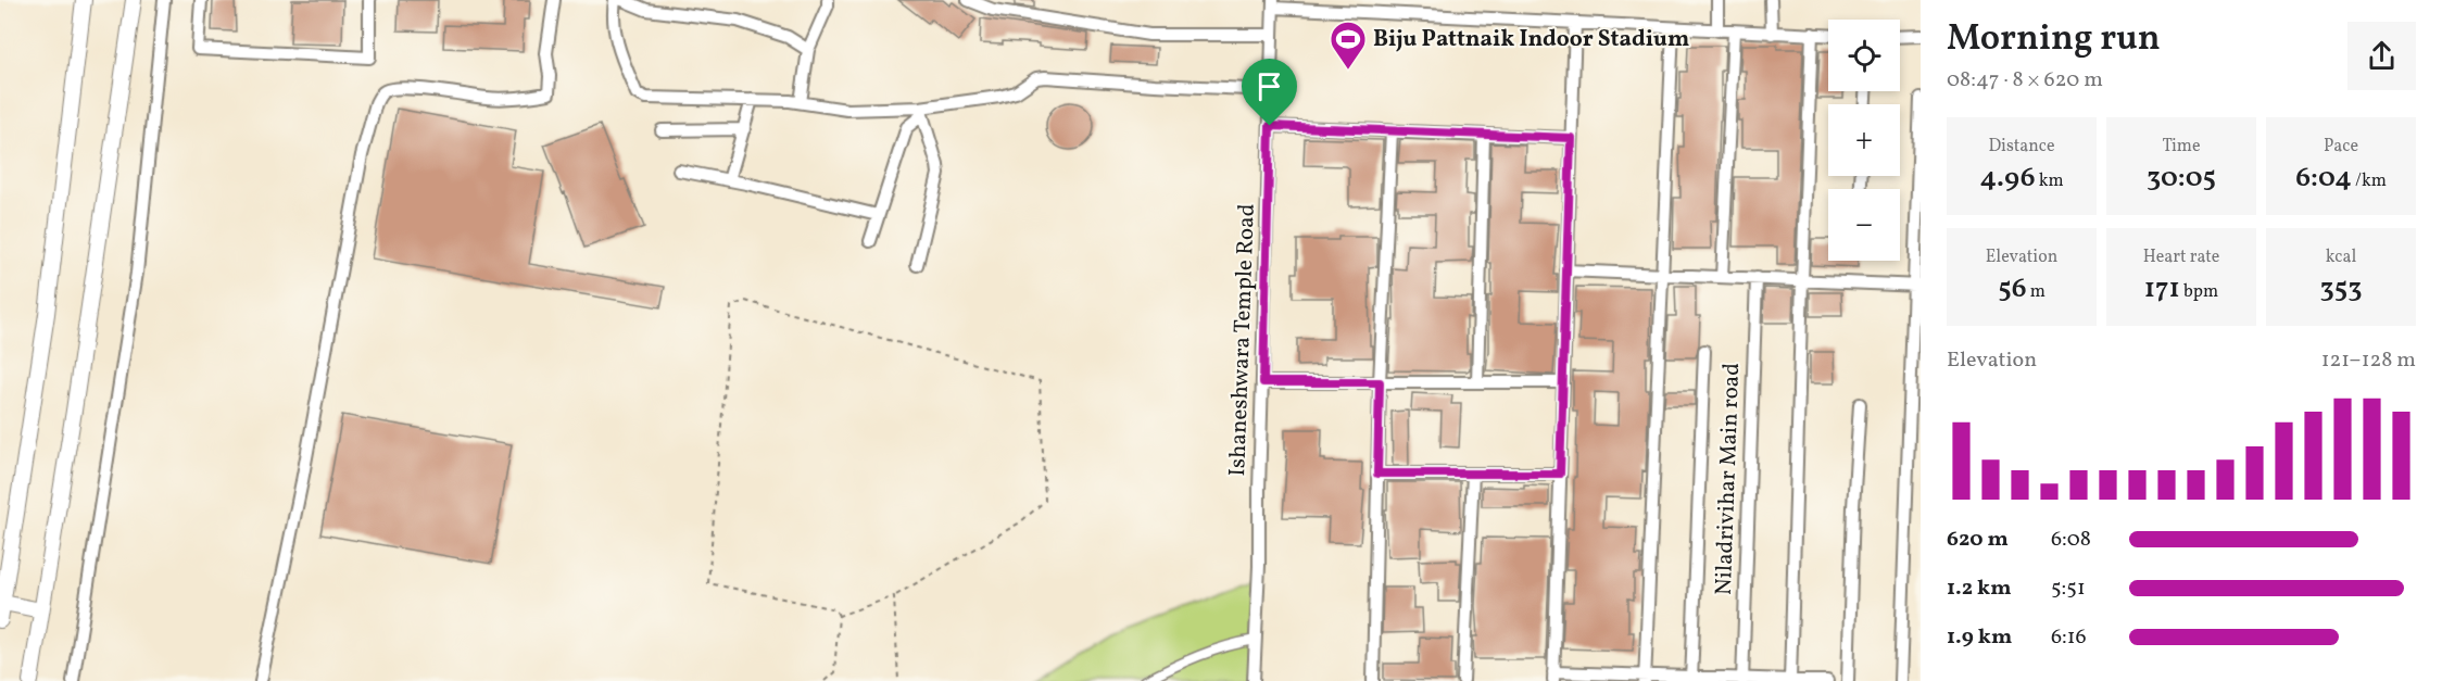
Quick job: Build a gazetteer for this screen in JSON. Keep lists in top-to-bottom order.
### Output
{
  "streets": {
    "street": ["Ishaneshwara Temple Road", "Niladrivihar Main road"]
  },
  "places": {
    "sports": ["Biju Pattnaik Indoor Stadium"]
  },
  "page": {
    "heading": ["Morning run", "08:47 · 8 × 620 m"],
    "map_buttons": ["+", "−"],
    "stats": [
      ["Distance", "4.96 km"],
      ["Time", "30:05"],
      ["Pace", "6:04 /km"],
      ["Elevation", "56 m"],
      ["Heart rate", "171 bpm"],
      ["kcal", "353"]
    ],
    "chart": ["Elevation", "121–128 m"],
    "list": [
      {
        "name": "620 m",
        "note": "6:08"
      },
      {
        "name": "1.2 km",
        "note": "5:51"
      },
      {
        "name": "1.9 km",
        "note": "6:16"
      }
    ]
  }
}
